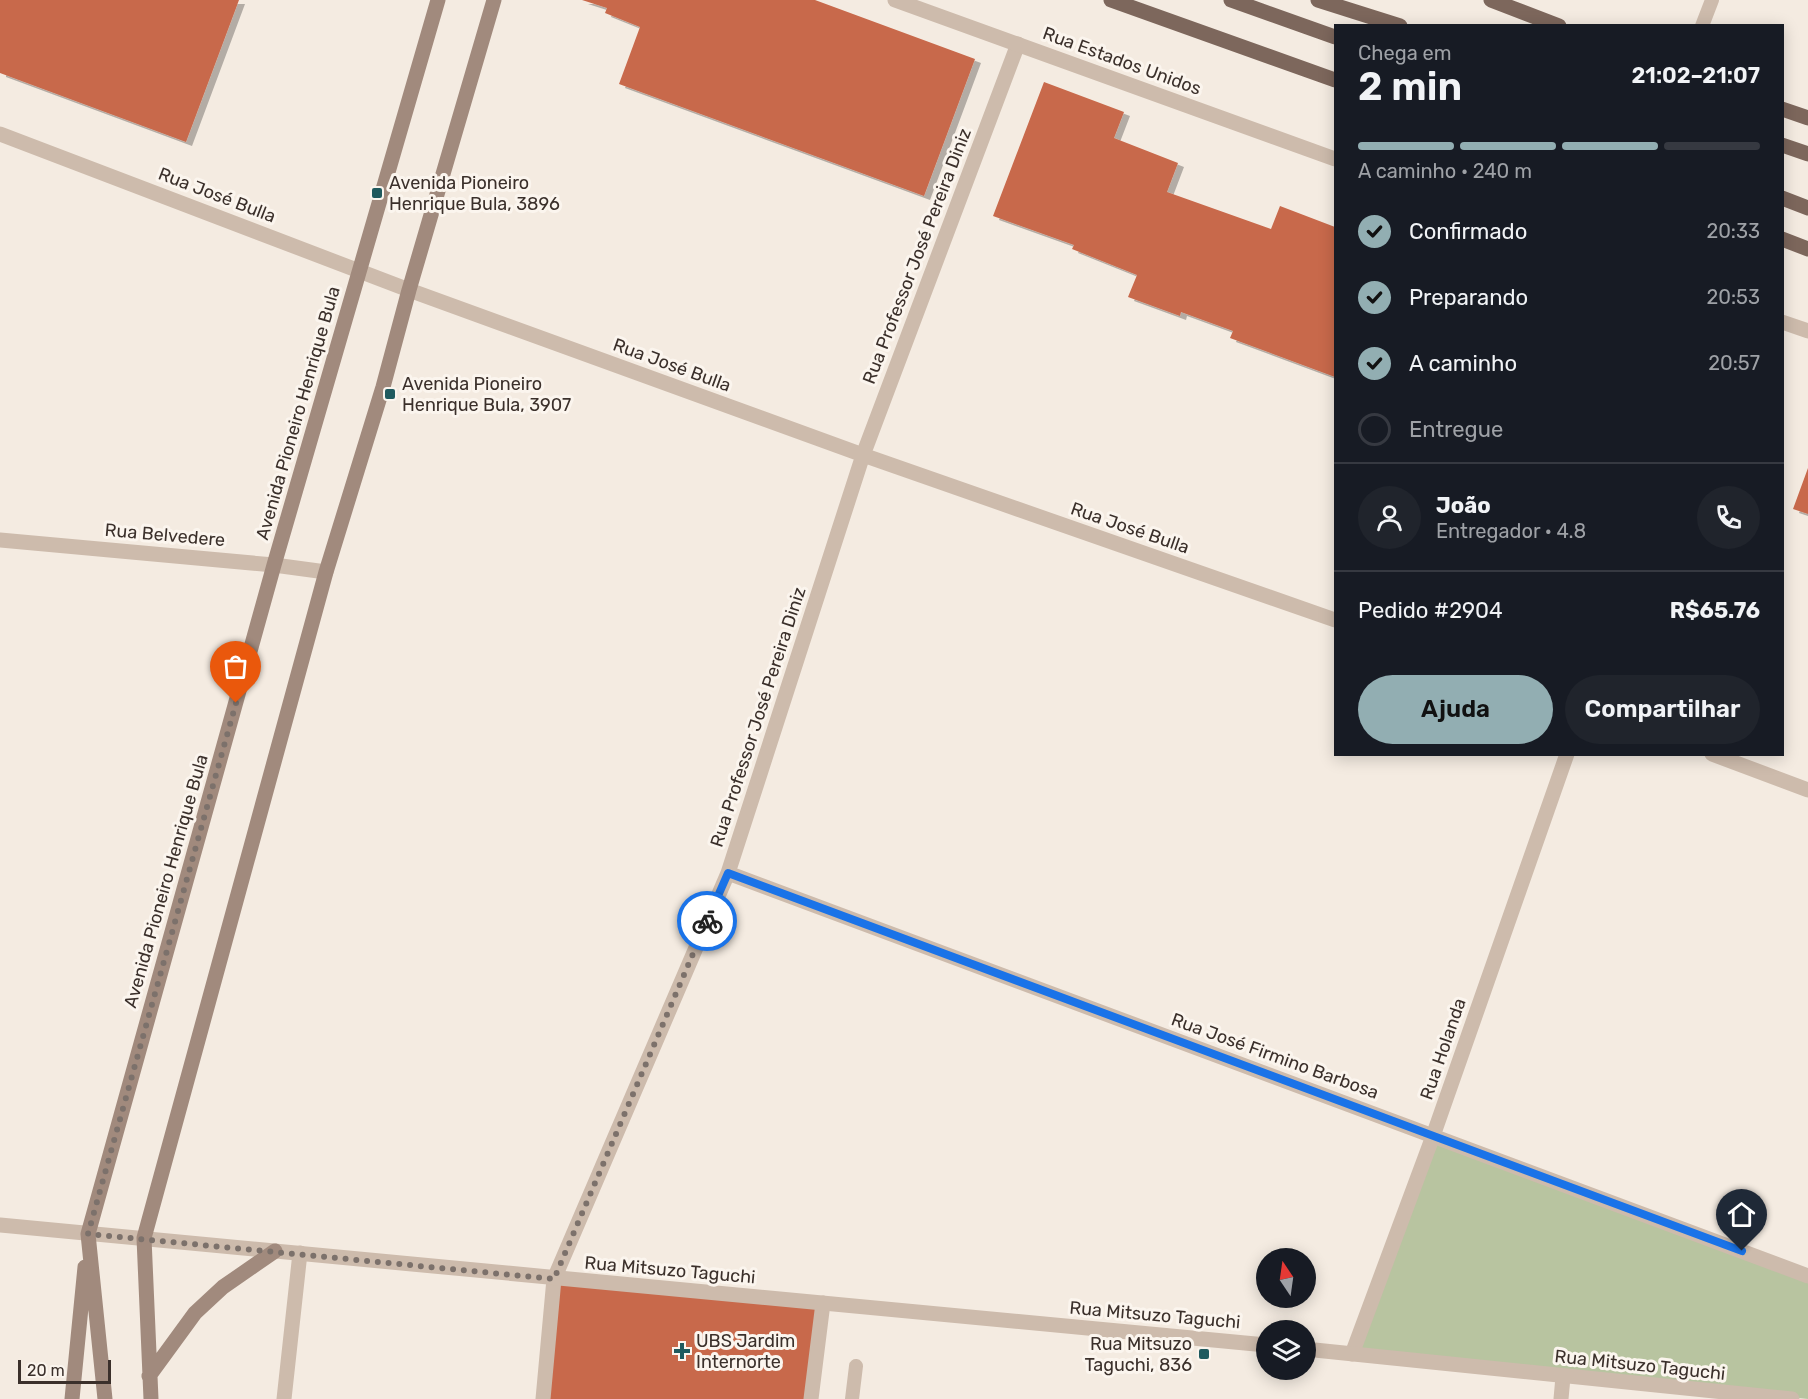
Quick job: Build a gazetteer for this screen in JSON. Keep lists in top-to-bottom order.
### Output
{
  "streets": {
    "main road": ["Avenida Pioneiro Henrique Bula"],
    "street": [
      "Rua Estados Unidos",
      "Rua José Bulla",
      "Rua Professor José Pereira Diniz",
      "Rua Belvedere",
      "Rua Holanda",
      "Rua José Firmino Barbosa",
      "Rua Mitsuzo Taguchi"
    ]
  },
  "crossings": [
    ["Rua Estados Unidos", "Rua Professor José Pereira Diniz"],
    ["Rua José Bulla", "Rua Professor José Pereira Diniz"],
    ["Rua José Bulla", "Avenida Pioneiro Henrique Bula"],
    ["Rua Professor José Pereira Diniz", "Rua José Firmino Barbosa"],
    ["Rua Professor José Pereira Diniz", "Rua Mitsuzo Taguchi"],
    ["Avenida Pioneiro Henrique Bula", "Rua Belvedere"],
    ["Avenida Pioneiro Henrique Bula", "Rua Mitsuzo Taguchi"],
    ["Rua Holanda", "Rua José Firmino Barbosa"],
    ["Rua Holanda", "Rua Mitsuzo Taguchi"]
  ],
  "places": {
    "transit": ["Avenida Pioneiro Henrique Bula, 3896", "Avenida Pioneiro Henrique Bula, 3907", "Rua Mitsuzo Taguchi, 836"],
    "health": ["UBS Jardim Internorte"]
  },
  "scale_bar": "20 m",
  "north": "top",
  "page": {
    "heading": ["2 min", "Chega em", "21:02–21:07"],
    "panel": [
      "João",
      "Entregador · 4.8",
      "Pedido #2904",
      "R$65.76"
    ],
    "bar": "A caminho · 240 m",
    "list": [
      ["Confirmado", "20:33"],
      ["Preparando", "20:53"],
      ["A caminho", "20:57"],
      "Entregue"
    ],
    "buttons": ["Ajuda", "Compartilhar"],
    "scale": "20 m"
  }
}
